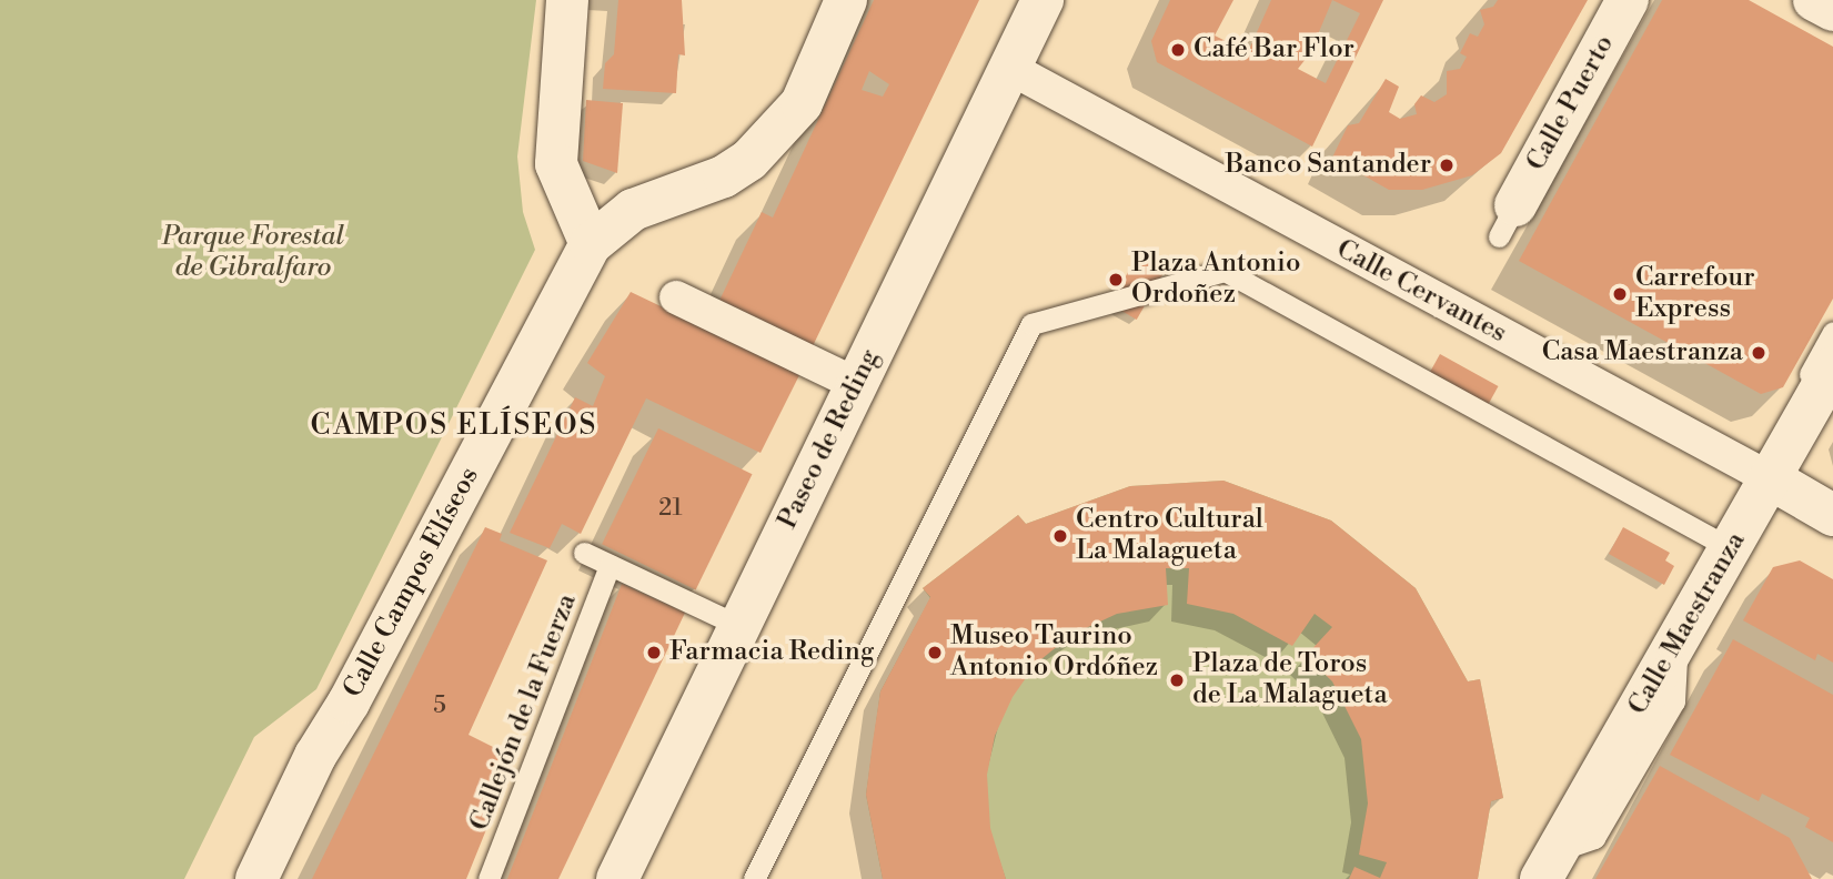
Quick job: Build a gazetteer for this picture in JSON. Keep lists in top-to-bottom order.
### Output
{
  "streets": {
    "street": [
      "Calle Puerto",
      "Calle Cervantes",
      "Paseo de Reding",
      "Calle Campos Elíseos",
      "Calle Maestranza"
    ],
    "lane": ["Callejón de la Fuerza"]
  },
  "crossings": [
    ["Calle Cervantes", "Paseo de Reding"],
    ["Calle Cervantes", "Calle Maestranza"]
  ],
  "districts": ["CAMPOS ELÍSEOS"],
  "parks": ["Parque Forestal de Gibralfaro"],
  "places": [
    "Café Bar Flor",
    "Banco Santander",
    "Plaza Antonio Ordoñez",
    "Carrefour Express",
    "Casa Maestranza",
    "Centro Cultural La Malagueta",
    "Farmacia Reding",
    "Museo Taurino Antonio Ordóñez",
    "Plaza de Toros de La Malagueta"
  ],
  "house_numbers": ["21", "5"]
}
